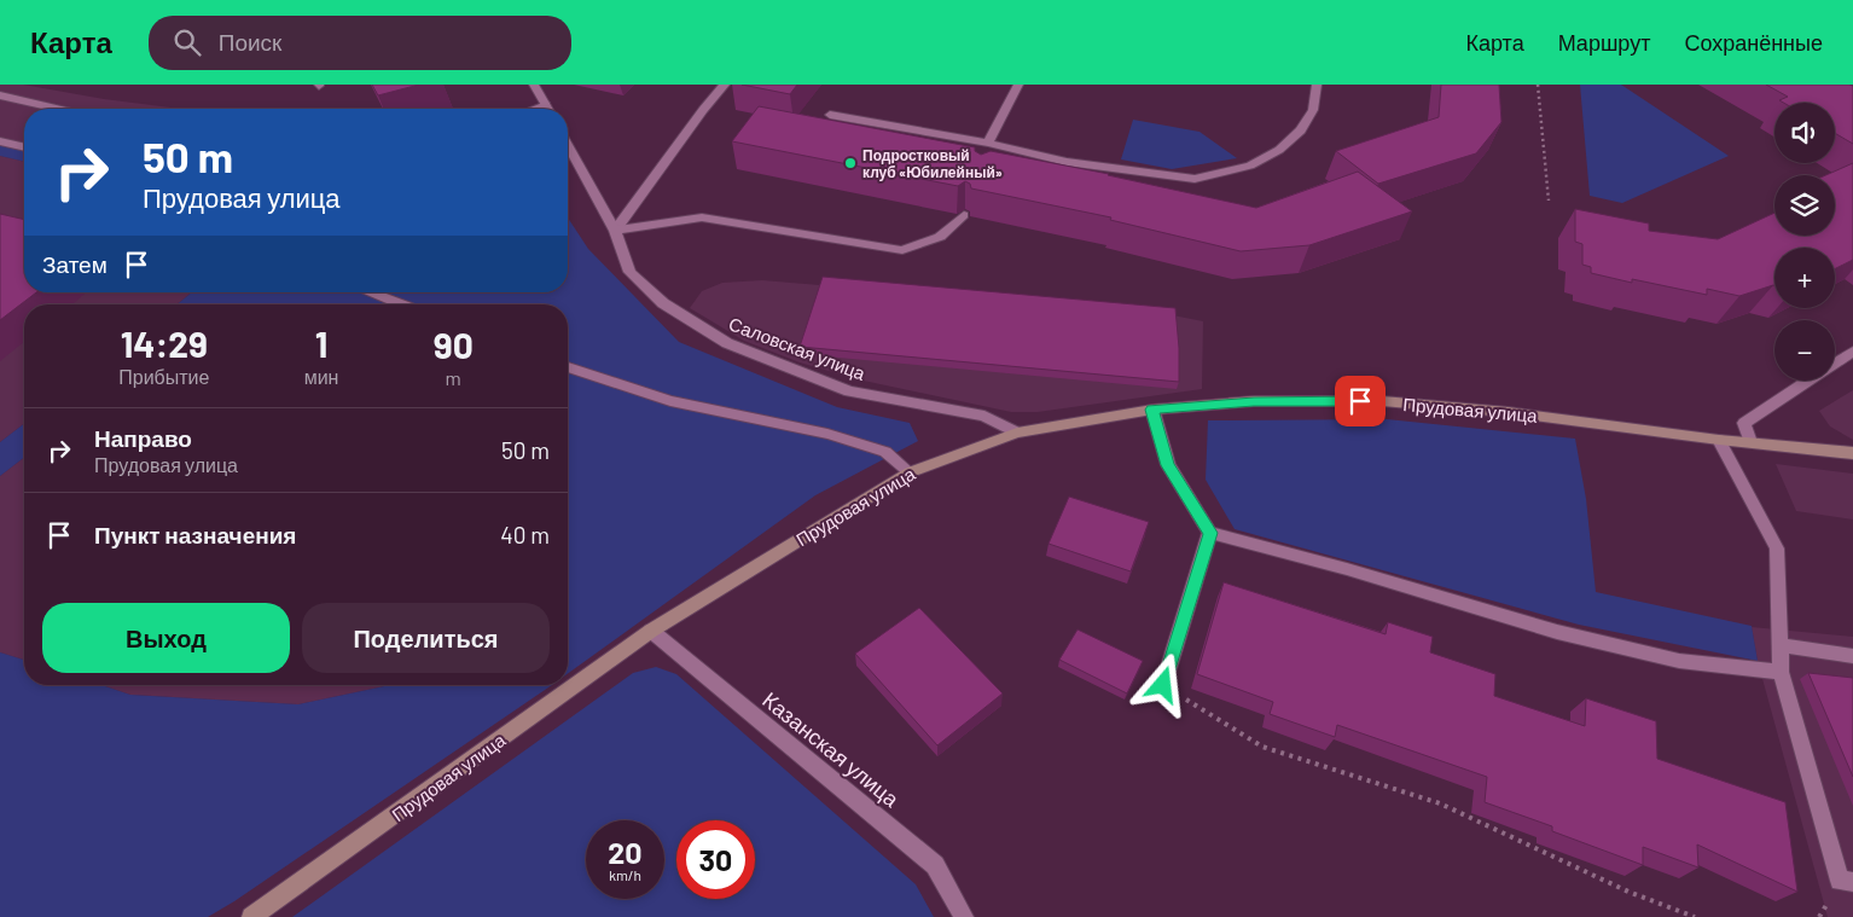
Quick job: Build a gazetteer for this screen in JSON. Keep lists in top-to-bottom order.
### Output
{
  "streets": {
    "main road": ["Прудовая улица"],
    "street": ["Саловская улица", "Казанская улица"]
  },
  "crossings": [
    ["Саловская улица", "Прудовая улица"],
    ["Прудовая улица", "Казанская улица"]
  ],
  "places": ["Подростковый клуб «Юбилейный»"],
  "page": {
    "header": "Карта",
    "search": "Поиск",
    "nav": ["Карта", "Маршрут", "Сохранённые"],
    "map_buttons": ["+", "−"],
    "turn": ["50 m", "Прудовая улица"],
    "then": "Затем",
    "eta": [
      "14:29",
      "Прибытие",
      "1",
      "мин",
      "90",
      "m"
    ],
    "list": [
      {
        "name": "Направо",
        "note": "Прудовая улица",
        "value": "50 m"
      },
      {
        "name": "Пункт назначения",
        "value": "40 m"
      }
    ],
    "buttons": ["Выход", "Поделиться"],
    "speed": "20 km/h",
    "limit": "30"
  }
}
